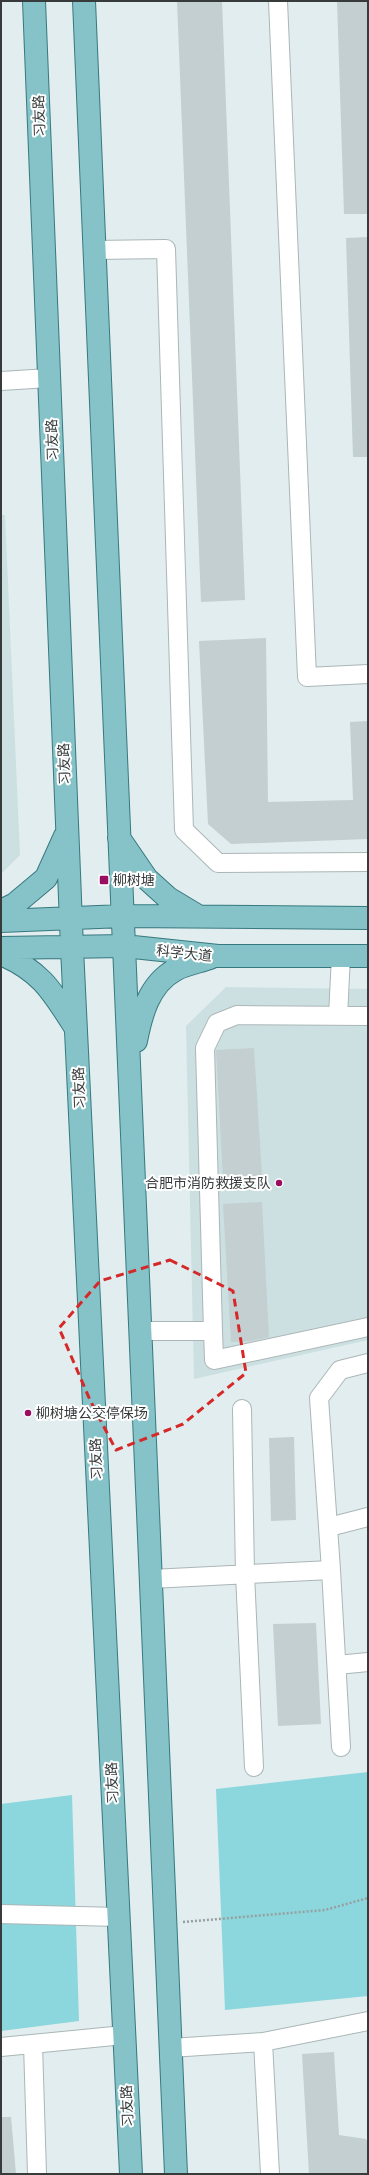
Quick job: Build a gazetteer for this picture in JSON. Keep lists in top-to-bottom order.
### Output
{
  "streets": {
    "main road": ["习友路", "科学大道"]
  },
  "crossings": [
    ["习友路", "科学大道"]
  ],
  "places": {
    "transit": ["柳树塘"],
    "other": ["合肥市消防救援支队", "柳树塘公交停保场"]
  }
}
